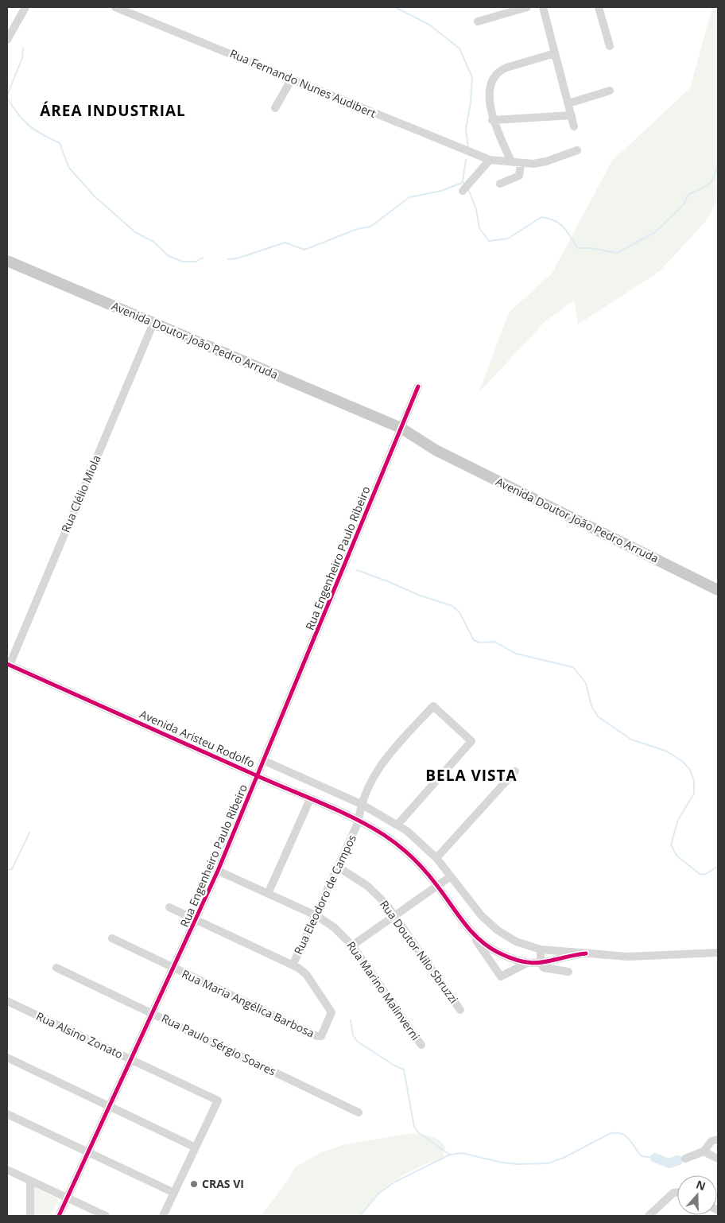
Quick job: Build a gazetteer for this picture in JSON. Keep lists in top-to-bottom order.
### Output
{
  "streets": {
    "main road": ["Avenida Doutor João Pedro Arruda"],
    "street": [
      "Rua Fernando Nunes Audibert",
      "Rua Clélio Miola",
      "Rua Engenheiro Paulo Ribeiro",
      "Avenida Aristeu Rodolfo",
      "Rua Eleodoro de Campos",
      "Rua Doutor Nilo Sbruzzi",
      "Rua Marino Malinverni",
      "Rua Maria Angélica Barbosa",
      "Rua Alsino Zonato",
      "Rua Paulo Sérgio Soares"
    ]
  },
  "crossings": [
    ["Avenida Doutor João Pedro Arruda", "Rua Clélio Miola"],
    ["Avenida Doutor João Pedro Arruda", "Rua Engenheiro Paulo Ribeiro"],
    ["Rua Clélio Miola", "Avenida Aristeu Rodolfo"],
    ["Rua Engenheiro Paulo Ribeiro", "Avenida Aristeu Rodolfo"],
    ["Rua Engenheiro Paulo Ribeiro", "Rua Marino Malinverni"],
    ["Rua Engenheiro Paulo Ribeiro", "Rua Maria Angélica Barbosa"],
    ["Rua Engenheiro Paulo Ribeiro", "Rua Alsino Zonato"],
    ["Rua Engenheiro Paulo Ribeiro", "Rua Paulo Sérgio Soares"],
    ["Avenida Aristeu Rodolfo", "Rua Eleodoro de Campos"],
    ["Rua Eleodoro de Campos", "Rua Doutor Nilo Sbruzzi"],
    ["Rua Eleodoro de Campos", "Rua Marino Malinverni"],
    ["Rua Eleodoro de Campos", "Rua Maria Angélica Barbosa"]
  ],
  "districts": ["ÁREA INDUSTRIAL", "BELA VISTA"],
  "places": ["CRAS VI"],
  "north": "top"
}
